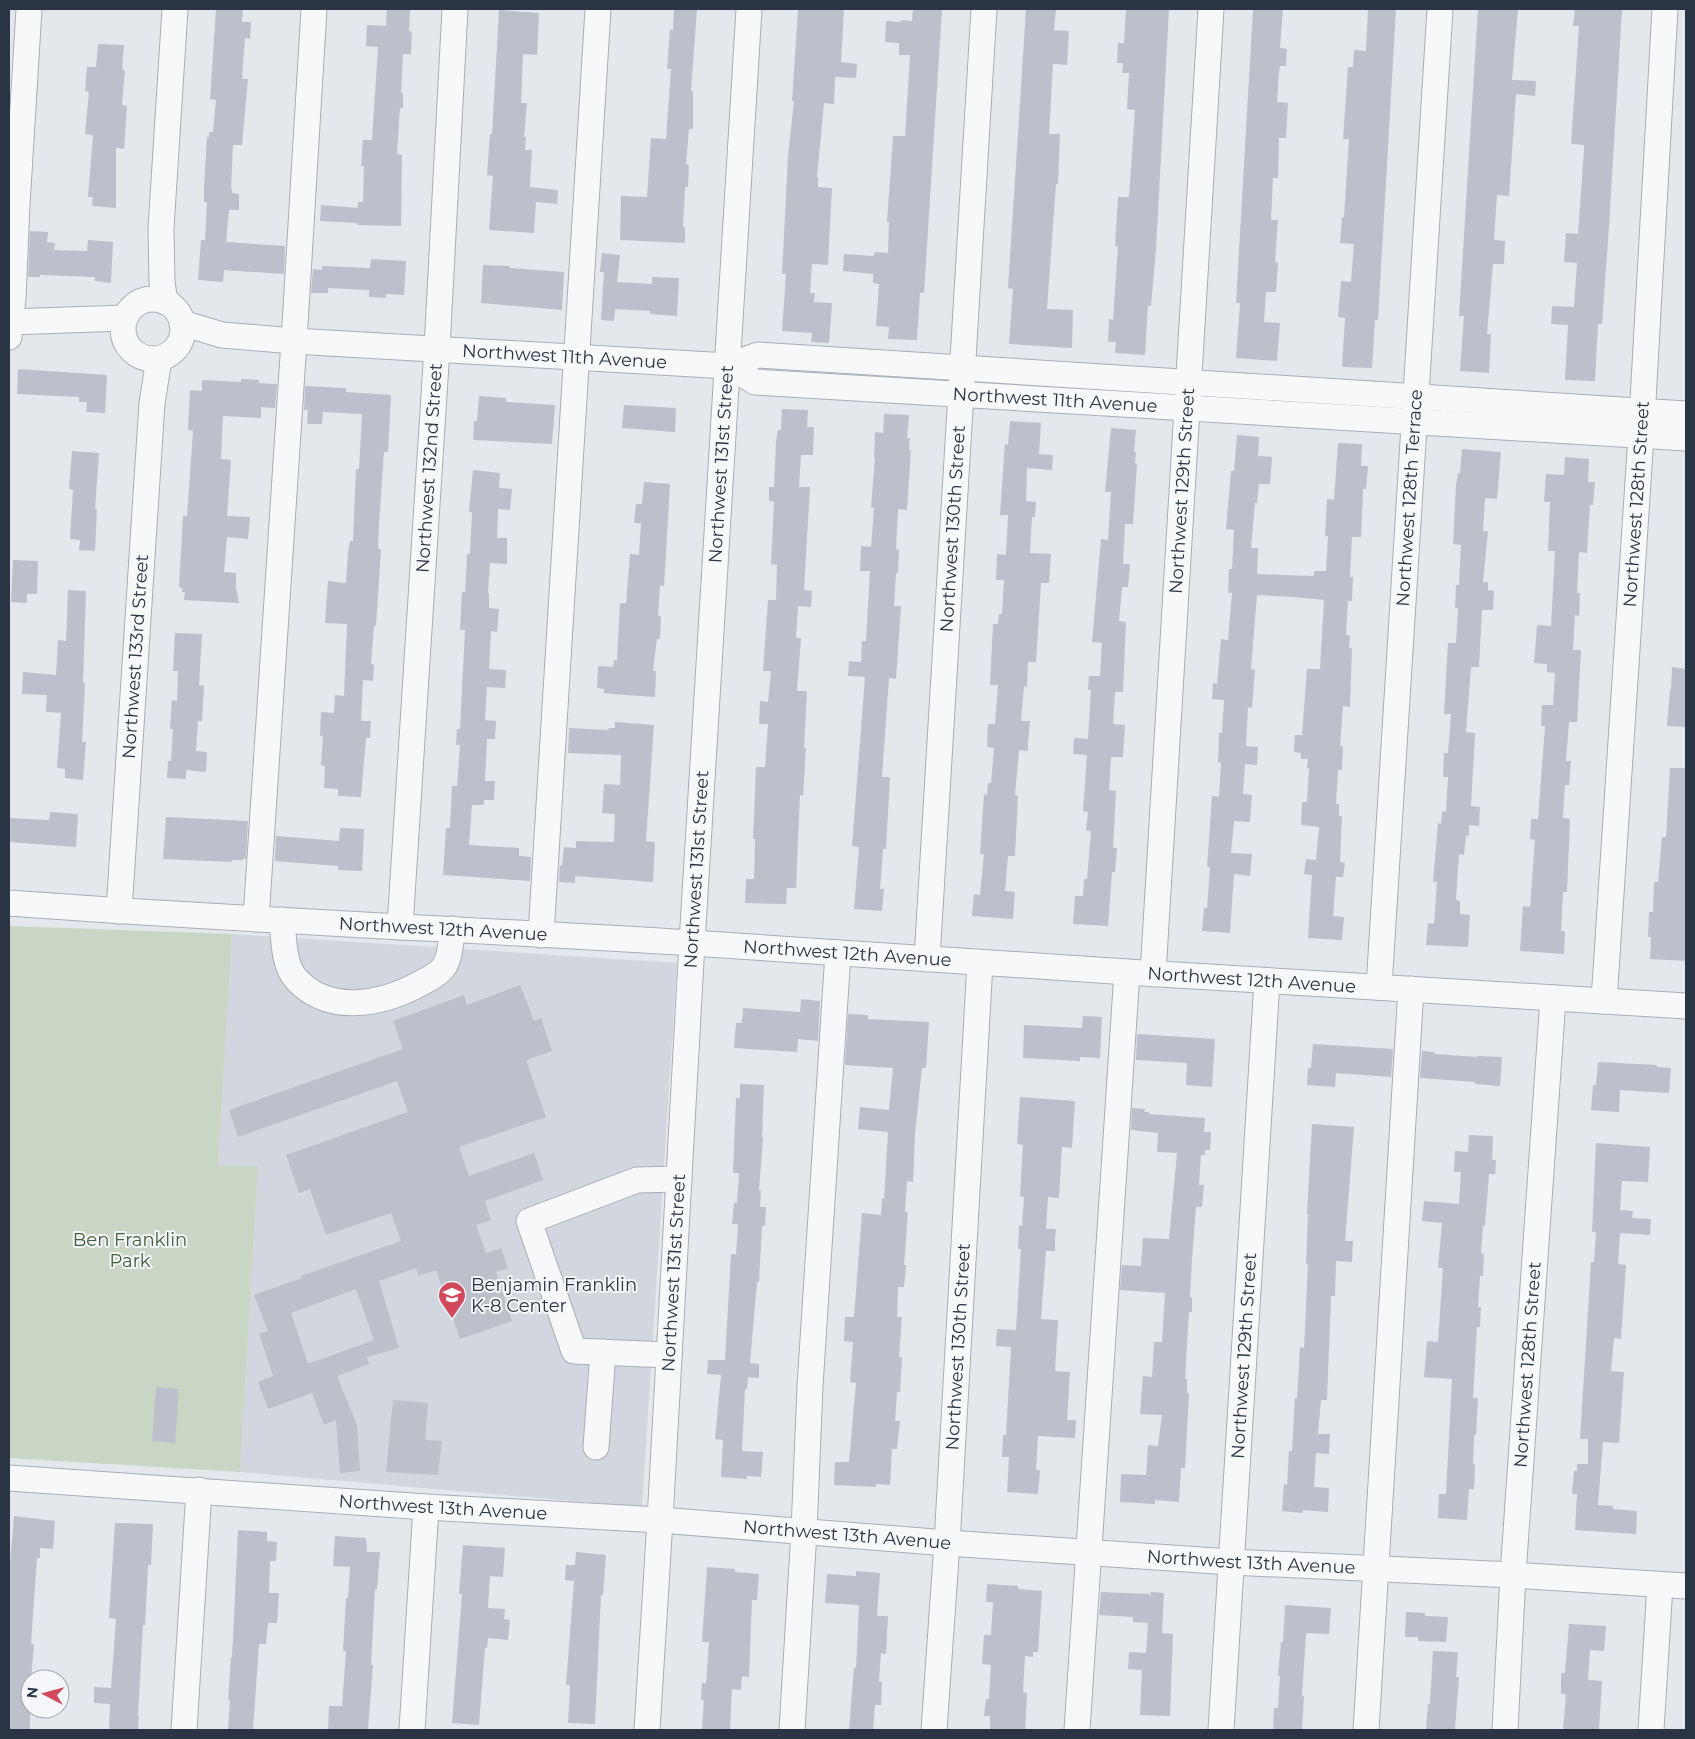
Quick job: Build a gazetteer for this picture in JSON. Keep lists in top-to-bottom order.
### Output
{
  "streets": {
    "street": [
      "Northwest 11th Avenue",
      "Northwest 131st Street",
      "Northwest 132nd Street",
      "Northwest 129th Street",
      "Northwest 128th Terrace",
      "Northwest 128th Street",
      "Northwest 130th Street",
      "Northwest 133rd Street",
      "Northwest 12th Avenue",
      "Northwest 13th Avenue"
    ]
  },
  "crossings": [
    ["Northwest 11th Avenue", "Northwest 131st Street"],
    ["Northwest 11th Avenue", "Northwest 132nd Street"],
    ["Northwest 11th Avenue", "Northwest 129th Street"],
    ["Northwest 11th Avenue", "Northwest 128th Terrace"],
    ["Northwest 11th Avenue", "Northwest 128th Street"],
    ["Northwest 11th Avenue", "Northwest 130th Street"],
    ["Northwest 11th Avenue", "Northwest 133rd Street"],
    ["Northwest 131st Street", "Northwest 12th Avenue"],
    ["Northwest 131st Street", "Northwest 13th Avenue"],
    ["Northwest 132nd Street", "Northwest 12th Avenue"],
    ["Northwest 129th Street", "Northwest 12th Avenue"],
    ["Northwest 129th Street", "Northwest 13th Avenue"],
    ["Northwest 128th Terrace", "Northwest 12th Avenue"],
    ["Northwest 128th Street", "Northwest 12th Avenue"],
    ["Northwest 128th Street", "Northwest 13th Avenue"],
    ["Northwest 130th Street", "Northwest 12th Avenue"],
    ["Northwest 130th Street", "Northwest 13th Avenue"],
    ["Northwest 133rd Street", "Northwest 12th Avenue"]
  ],
  "parks": ["Ben Franklin Park"],
  "places": {
    "school or university": ["Benjamin Franklin K-8 Center"]
  },
  "north": "left"
}
